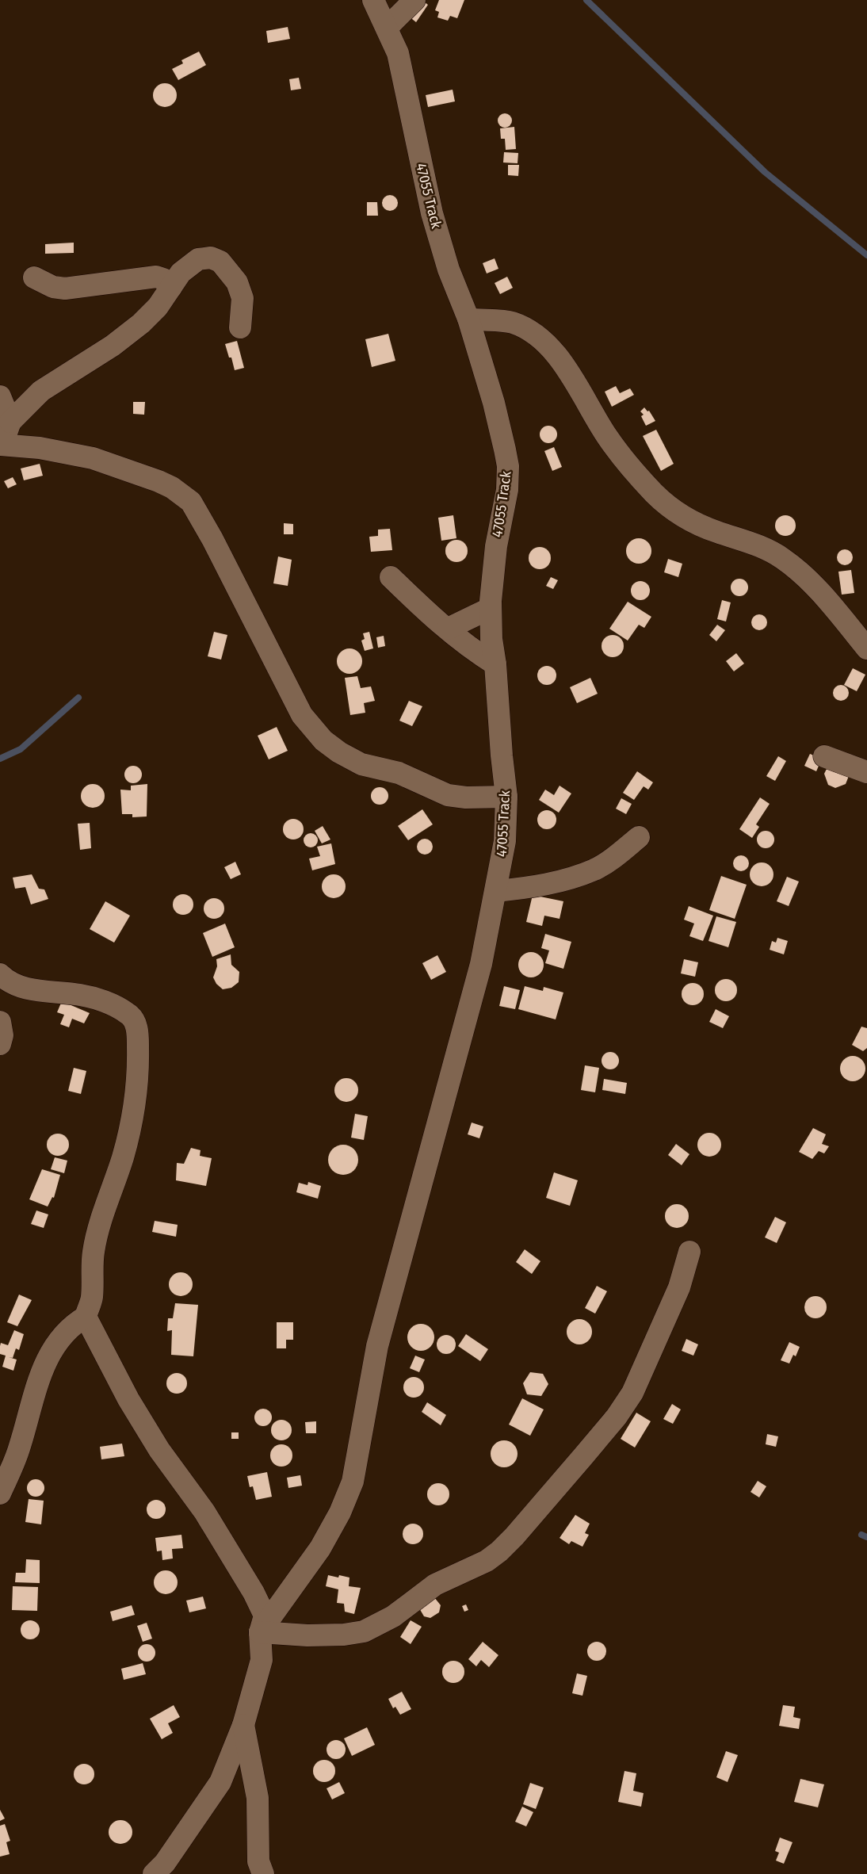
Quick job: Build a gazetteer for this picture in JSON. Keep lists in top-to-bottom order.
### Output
{
  "streets": {
    "street": ["47055 Track"]
  }
}
